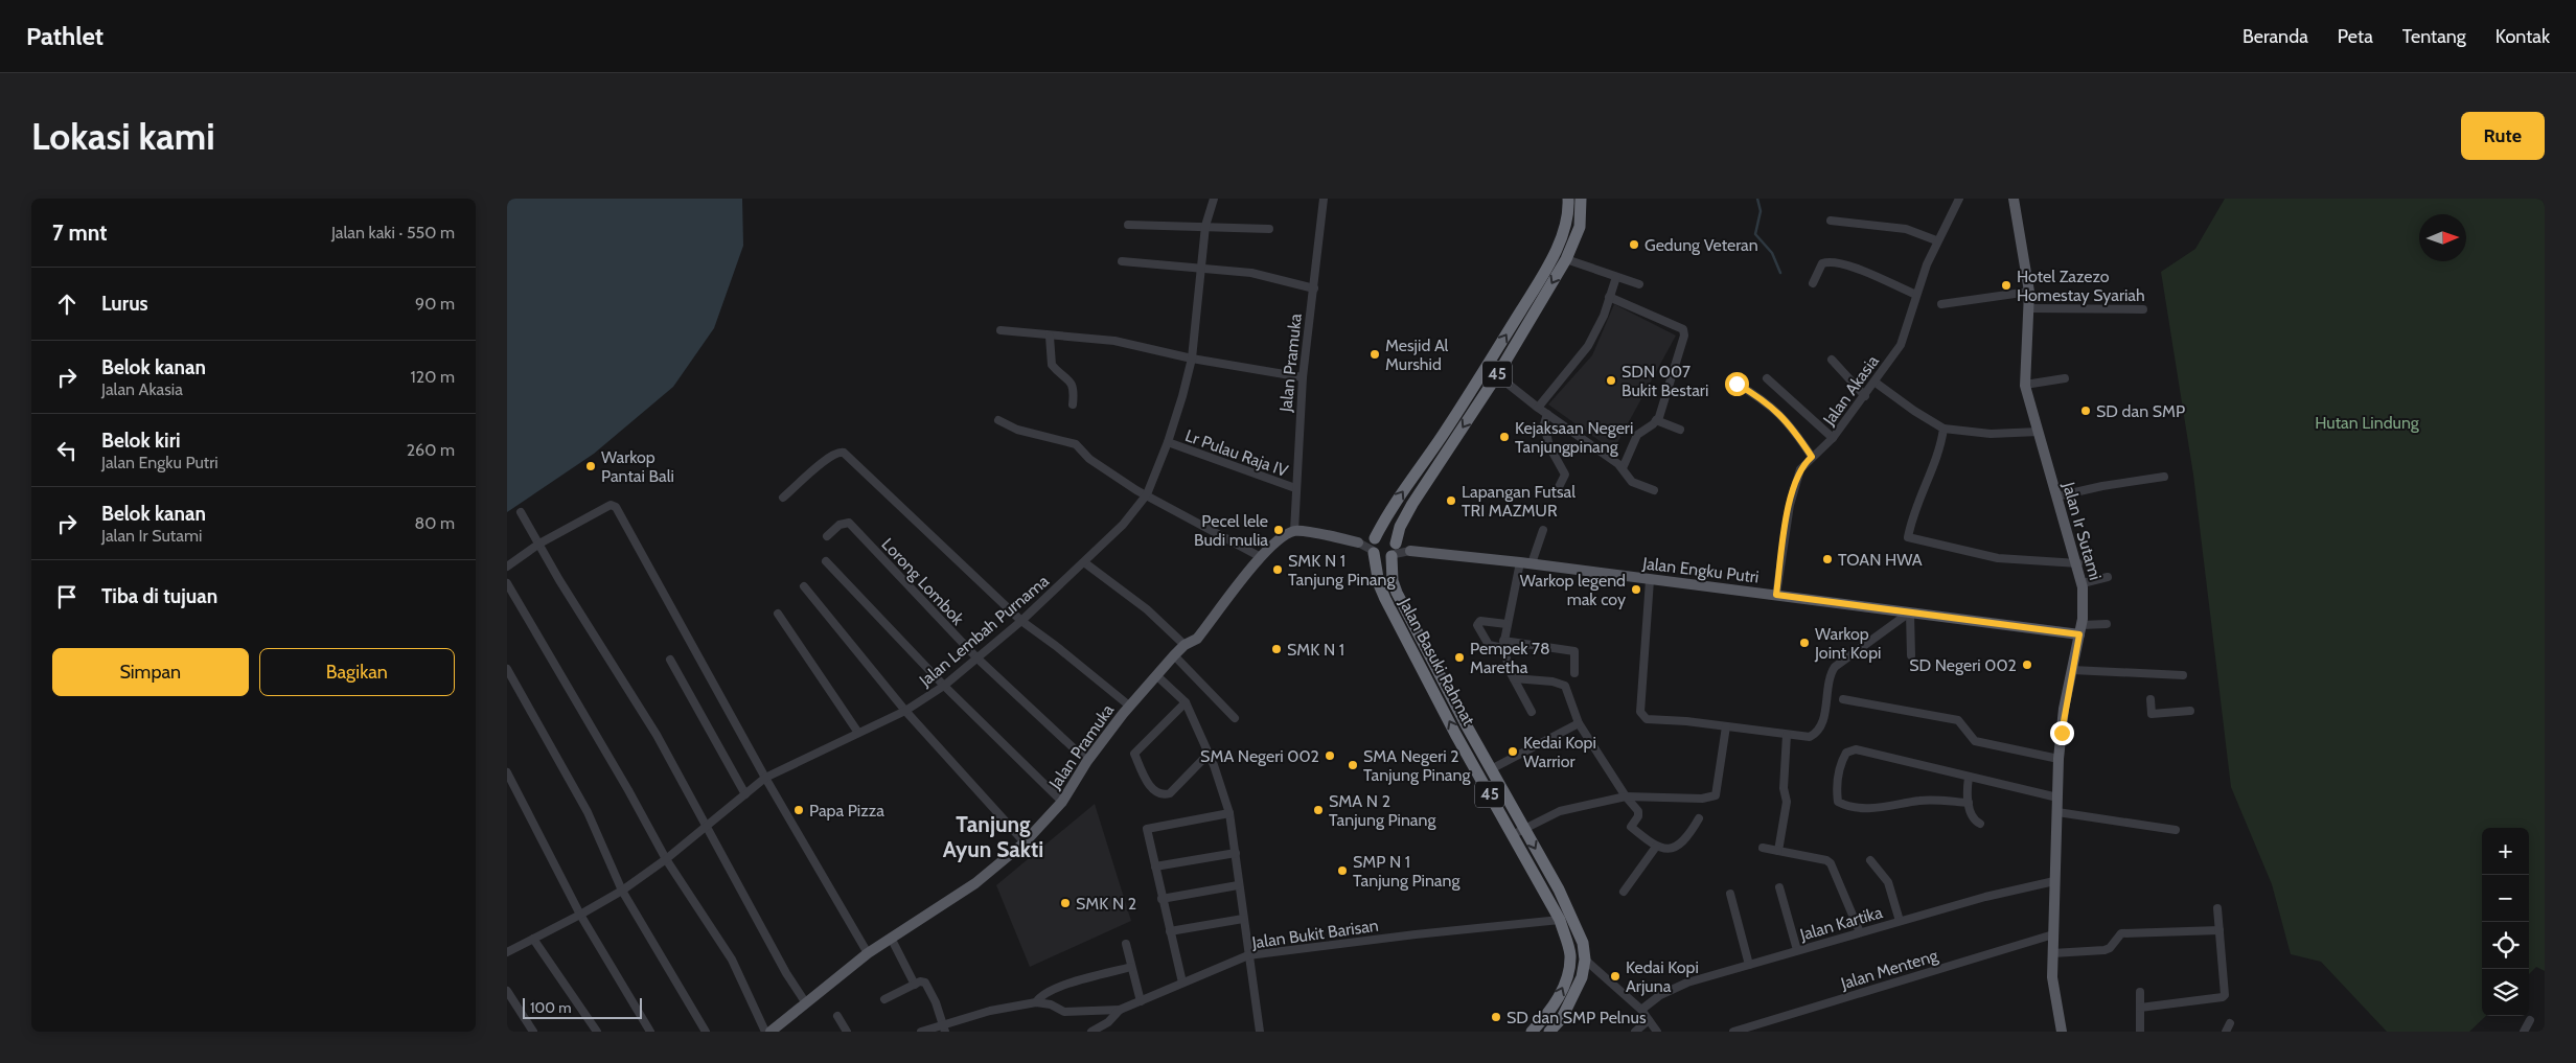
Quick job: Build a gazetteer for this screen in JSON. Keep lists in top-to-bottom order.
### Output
{
  "streets": {
    "highway": ["45", "Jalan Basuki Rahmat"],
    "main road": ["Jalan Pramuka", "Jalan Ir Sutami", "Jalan Engku Putri"],
    "street": [
      "Jalan Akasia",
      "Lr Pulau Raja IV",
      "Lorong Lombok",
      "Jalan Lembah Purnama",
      "Jalan Kartika",
      "Jalan Bukit Barisan",
      "Jalan Menteng"
    ]
  },
  "crossings": [
    ["Jalan Pramuka", "Lr Pulau Raja IV"],
    ["Jalan Pramuka", "Lorong Lombok"],
    ["45", "Jalan Basuki Rahmat"],
    ["Jalan Akasia", "Jalan Engku Putri"],
    ["Lr Pulau Raja IV", "Jalan Lembah Purnama"],
    ["Jalan Ir Sutami", "Jalan Engku Putri"],
    ["Jalan Ir Sutami", "Jalan Kartika"],
    ["Jalan Ir Sutami", "Jalan Menteng"],
    ["Lorong Lombok", "Jalan Lembah Purnama"],
    ["Jalan Basuki Rahmat", "Jalan Bukit Barisan"]
  ],
  "districts": ["Tanjung Ayun Sakti"],
  "parks": ["Hutan Lindung"],
  "places": [
    "Gedung Veteran",
    "Hotel Zazezo Homestay Syariah",
    "Mesjid Al Murshid",
    "SDN 007 Bukit Bestari",
    "SD dan SMP",
    "Kejaksaan Negeri Tanjungpinang",
    "Warkop Pantai Bali",
    "Lapangan Futsal TRI MAZMUR",
    "Pecel lele Budi mulia",
    "TOAN HWA",
    "SMK N 1 Tanjung Pinang",
    "Warkop legend mak coy",
    "Warkop Joint Kopi",
    "SMK N 1",
    "Pempek 78 Maretha",
    "SD Negeri 002",
    "Kedai Kopi Warrior",
    "SMA Negeri 002",
    "SMA Negeri 2 Tanjung Pinang",
    "Papa Pizza",
    "SMA N 2 Tanjung Pinang",
    "SMP N 1 Tanjung Pinang",
    "SMK N 2",
    "Kedai Kopi Arjuna",
    "SD dan SMP Pelnus"
  ],
  "scale_bar": "100 m",
  "north": "right",
  "page": {
    "header": "Pathlet",
    "nav": [
      "Beranda",
      "Peta",
      "Tentang",
      "Kontak"
    ],
    "buttons": [
      "Rute",
      ["Simpan", "Bagikan"]
    ],
    "title": "Lokasi kami",
    "heading": ["7 mnt", "Jalan kaki · 550 m"],
    "list": [
      ["Lurus", "90 m"],
      ["Belok kanan", "Jalan Akasia", "120 m"],
      ["Belok kiri", "Jalan Engku Putri", "260 m"],
      ["Belok kanan", "Jalan Ir Sutami", "80 m"],
      "Tiba di tujuan"
    ],
    "map_buttons": ["+", "−"],
    "scale": "100 m"
  }
}
